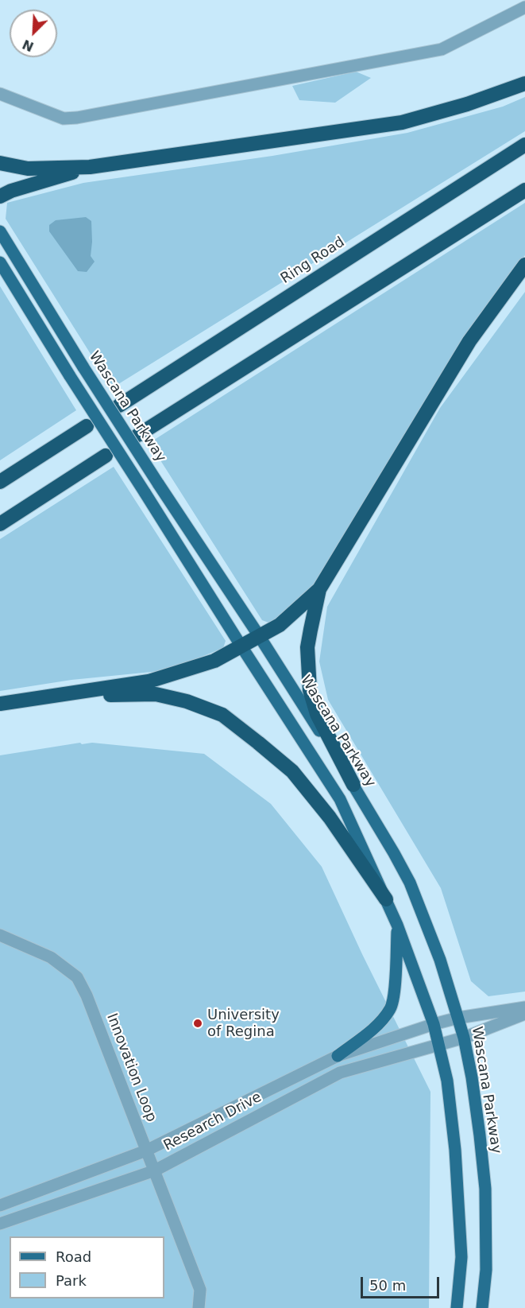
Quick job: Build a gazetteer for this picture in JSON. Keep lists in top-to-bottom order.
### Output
{
  "streets": {
    "highway": ["Ring Road"],
    "main road": ["Wascana Parkway"],
    "street": ["Innovation Loop", "Research Drive"]
  },
  "crossings": [
    ["Wascana Parkway", "Research Drive"],
    ["Innovation Loop", "Research Drive"]
  ],
  "places": ["University of Regina"],
  "legend": ["Road", "Park"],
  "scale_bar": "50 m",
  "north": "bottom left"
}
